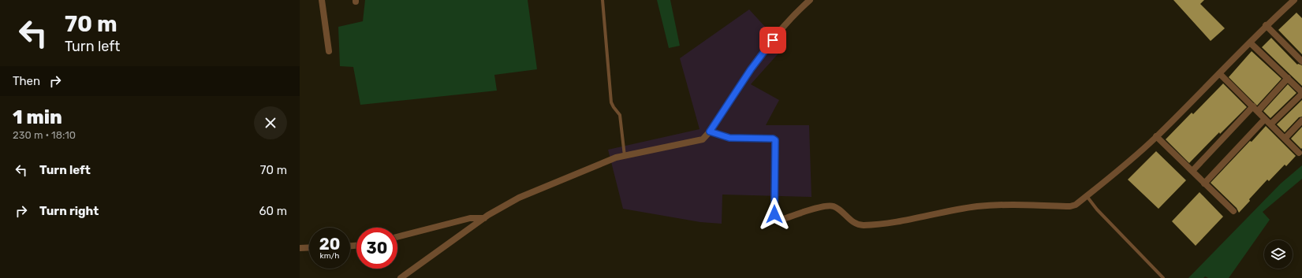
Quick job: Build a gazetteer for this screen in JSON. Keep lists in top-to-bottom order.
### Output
{
  "page": {
    "turn": ["70 m", "Turn left"],
    "then": "Then",
    "heading": ["1 min", "230 m · 18:10"],
    "list": [
      {
        "name": "Turn left",
        "value": "70 m"
      },
      {
        "name": "Turn right",
        "value": "60 m"
      }
    ],
    "speed": "20 km/h",
    "limit": "30"
  }
}
